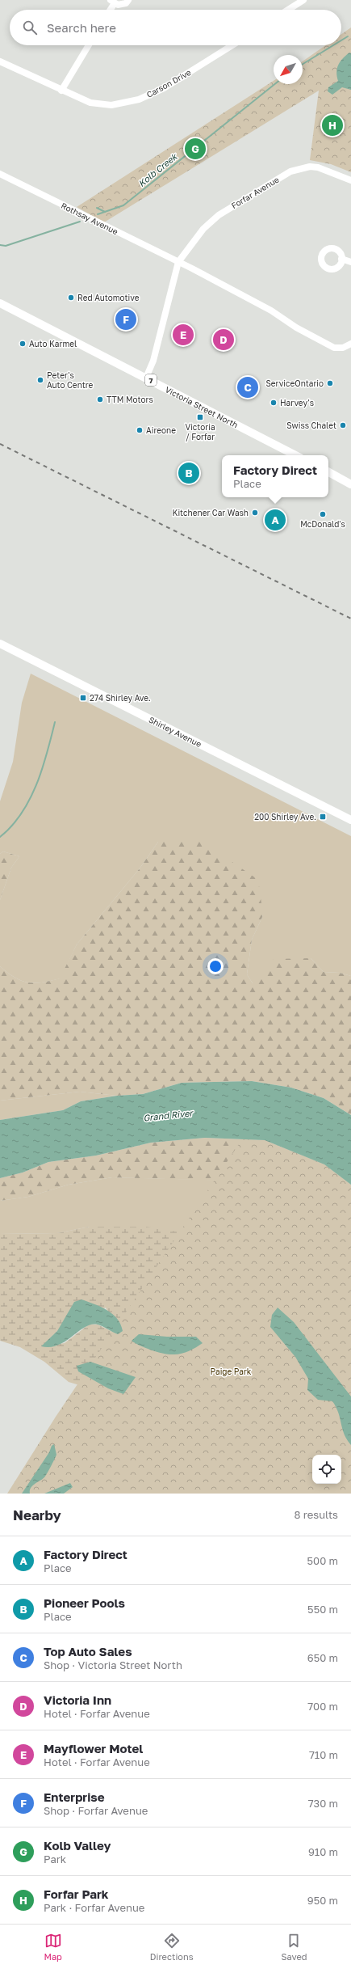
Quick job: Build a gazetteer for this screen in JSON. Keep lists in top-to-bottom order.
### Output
{
  "streets": {
    "main road": ["7", "Victoria Street North", "Shirley Avenue"],
    "street": ["Carson Drive", "Forfar Avenue", "Rothsay Avenue"]
  },
  "crossings": [
    ["Forfar Avenue", "Rothsay Avenue"],
    ["Forfar Avenue", "Victoria Street North"]
  ],
  "water": ["Kolb Creek", "Grand River"],
  "parks": ["Paige Park"],
  "places": {
    "other": [
      "Red Automotive",
      "Auto Karmel",
      "Peter's Auto Centre",
      "ServiceOntario",
      "TTM Motors",
      "Harvey's",
      "Swiss Chalet",
      "Aireone",
      "Kitchener Car Wash",
      "McDonald's"
    ],
    "transit": ["Victoria / Forfar", "274 Shirley Ave.", "200 Shirley Ave."]
  },
  "north": "bottom left",
  "page": {
    "search": "Search here",
    "pins": [
      "H",
      "G",
      "F",
      "E",
      "D",
      "C",
      "B",
      "A"
    ],
    "popup": ["Factory Direct", "Place"],
    "heading": ["Nearby", "8 results"],
    "list": [
      {
        "mark": "A",
        "name": "Factory Direct",
        "note": "Place",
        "value": "500 m"
      },
      {
        "mark": "B",
        "name": "Pioneer Pools",
        "note": "Place",
        "value": "550 m"
      },
      {
        "mark": "C",
        "name": "Top Auto Sales",
        "note": "Shop · Victoria Street North",
        "value": "650 m"
      },
      {
        "mark": "D",
        "name": "Victoria Inn",
        "note": "Hotel · Forfar Avenue",
        "value": "700 m"
      },
      {
        "mark": "E",
        "name": "Mayflower Motel",
        "note": "Hotel · Forfar Avenue",
        "value": "710 m"
      },
      {
        "mark": "F",
        "name": "Enterprise",
        "note": "Shop · Forfar Avenue",
        "value": "730 m"
      },
      {
        "mark": "G",
        "name": "Kolb Valley",
        "note": "Park",
        "value": "910 m"
      },
      {
        "mark": "H",
        "name": "Forfar Park",
        "note": "Park · Forfar Avenue",
        "value": "950 m"
      }
    ],
    "nav": ["Map", "Directions", "Saved"]
  }
}
